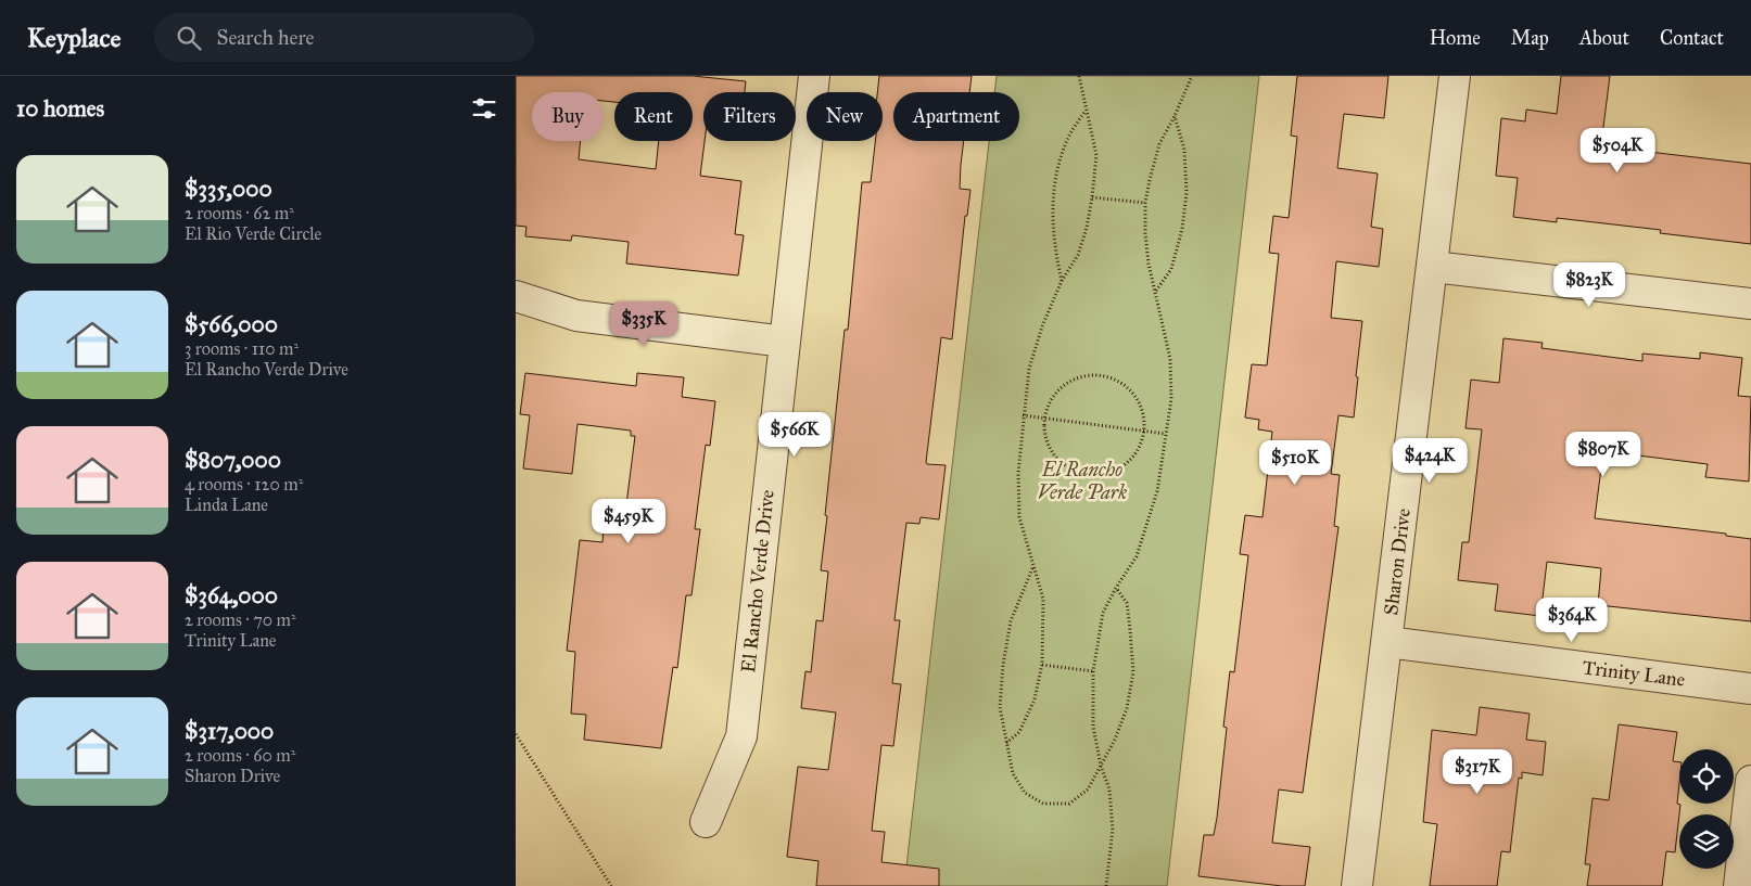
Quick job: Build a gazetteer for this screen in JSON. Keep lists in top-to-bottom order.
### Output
{
  "streets": {
    "street": ["Sharon Drive", "El Rancho Verde Drive", "Trinity Lane"]
  },
  "crossings": [
    ["Sharon Drive", "Trinity Lane"]
  ],
  "parks": ["El Rancho Verde Park"],
  "page": {
    "header": "Keyplace",
    "search": "Search here",
    "nav": [
      "Home",
      "Map",
      "About",
      "Contact"
    ],
    "heading": "10 homes",
    "chip": [
      "Buy",
      "Rent",
      "Filters",
      "New",
      "Apartment"
    ],
    "price": [
      "$504K",
      "$823K",
      "$335K",
      "$566K",
      "$807K",
      "$424K",
      "$510K",
      "$459K",
      "$364K",
      "$317K"
    ],
    "list": [
      {
        "name": "$335,000",
        "note": "2 rooms · 62 m² · El Rio Verde Circle"
      },
      {
        "name": "$566,000",
        "note": "3 rooms · 110 m² · El Rancho Verde Drive"
      },
      {
        "name": "$807,000",
        "note": "4 rooms · 120 m² · Linda Lane"
      },
      {
        "name": "$364,000",
        "note": "2 rooms · 70 m² · Trinity Lane"
      },
      {
        "name": "$317,000",
        "note": "2 rooms · 60 m² · Sharon Drive"
      }
    ]
  }
}
